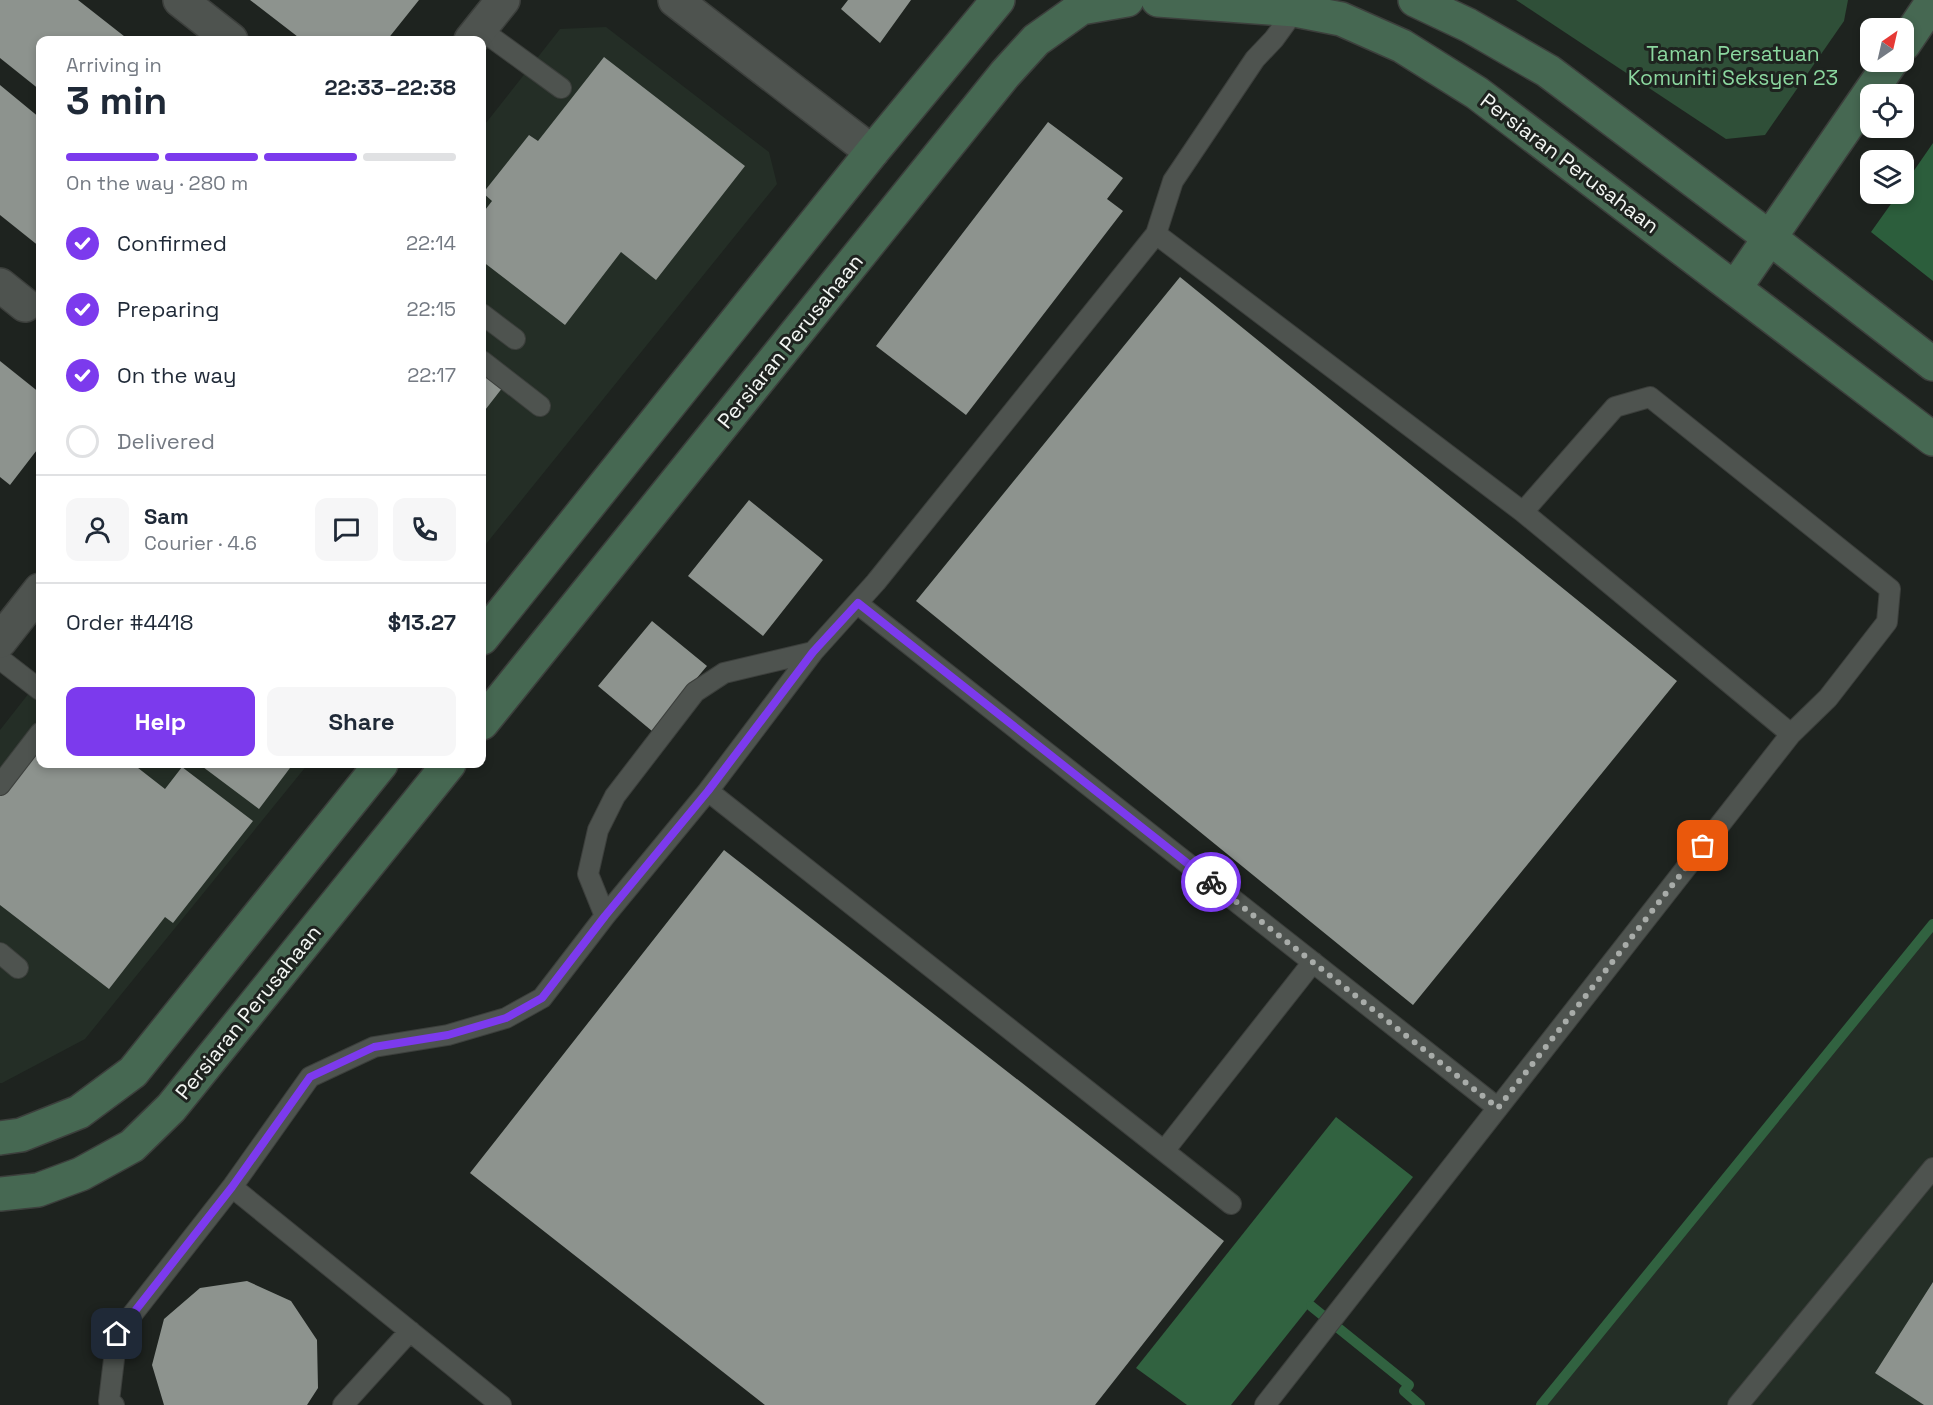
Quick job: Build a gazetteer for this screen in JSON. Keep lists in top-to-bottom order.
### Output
{
  "streets": {
    "main road": ["Persiaran Perusahaan"]
  },
  "parks": ["Taman Persatuan Komuniti Seksyen 23"],
  "north": "top right",
  "page": {
    "heading": ["3 min", "Arriving in", "22:33–22:38"],
    "panel": [
      "Sam",
      "Courier · 4.6",
      "Order #4418",
      "$13.27"
    ],
    "bar": "On the way · 280 m",
    "list": [
      ["Confirmed", "22:14"],
      ["Preparing", "22:15"],
      ["On the way", "22:17"],
      "Delivered"
    ],
    "buttons": ["Help", "Share"]
  }
}
